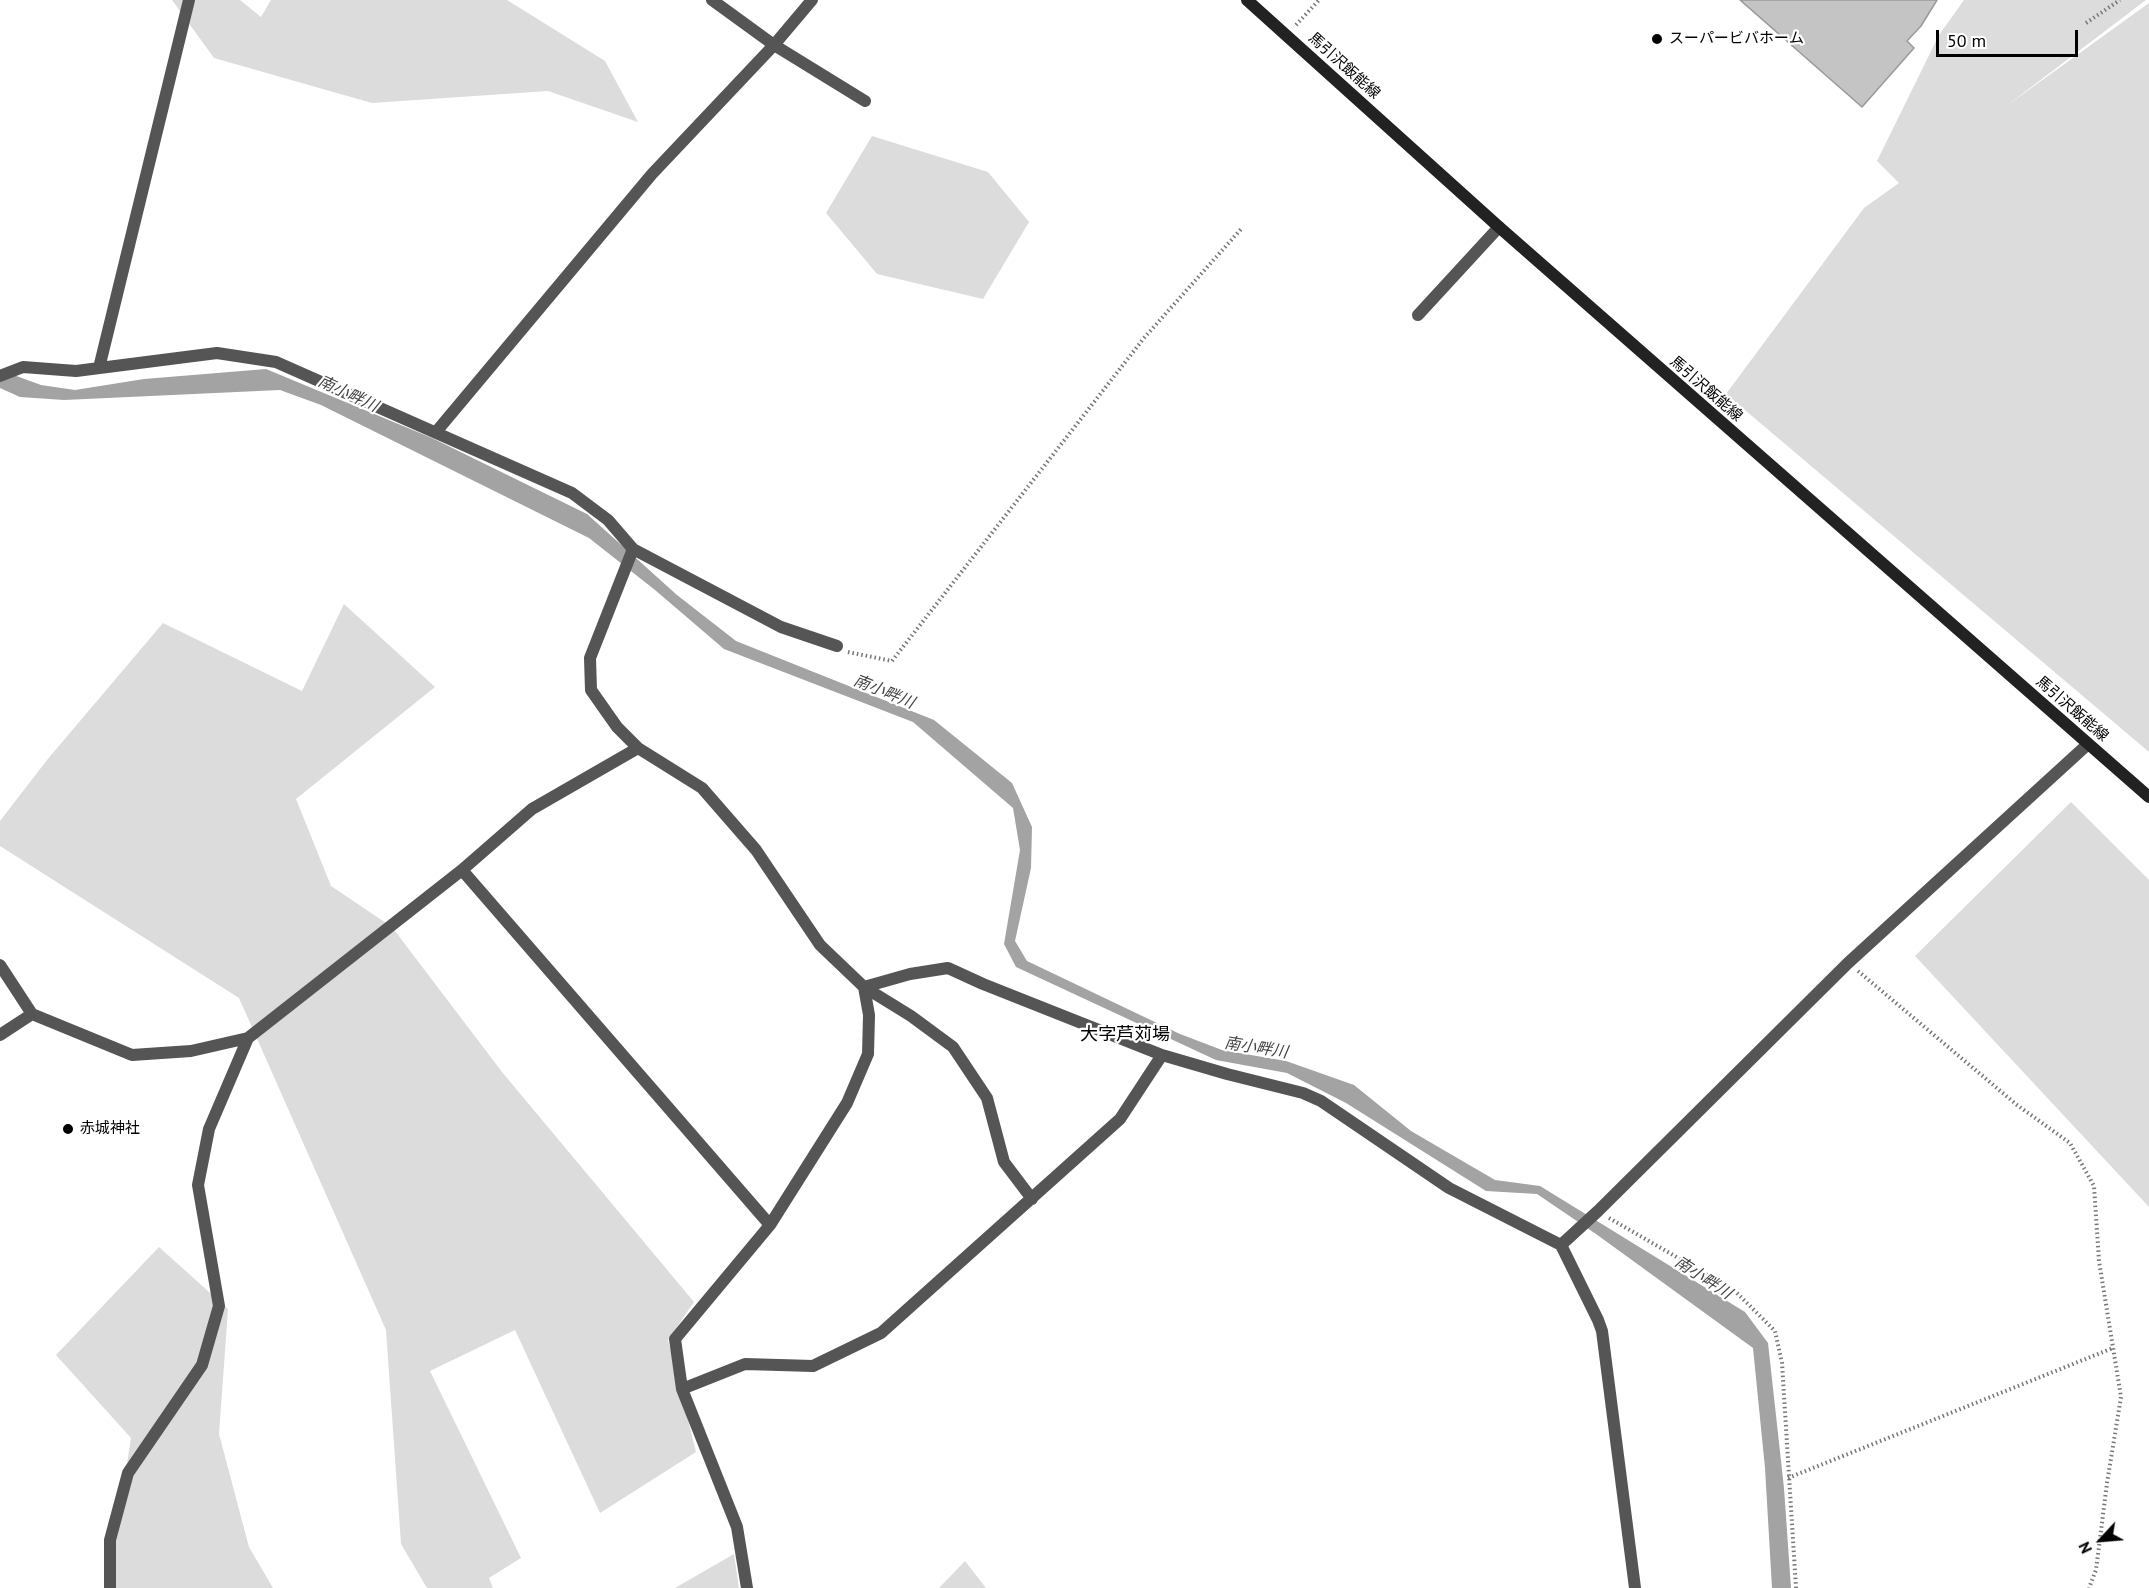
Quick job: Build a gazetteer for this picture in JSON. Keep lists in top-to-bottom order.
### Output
{
  "streets": {
    "main road": ["馬引沢飯能線"]
  },
  "districts": ["大字芦苅場"],
  "water": ["南小畔川"],
  "places": ["スーパービバホーム", "赤城神社"],
  "scale_bar": "50 m",
  "north": "bottom left"
}
